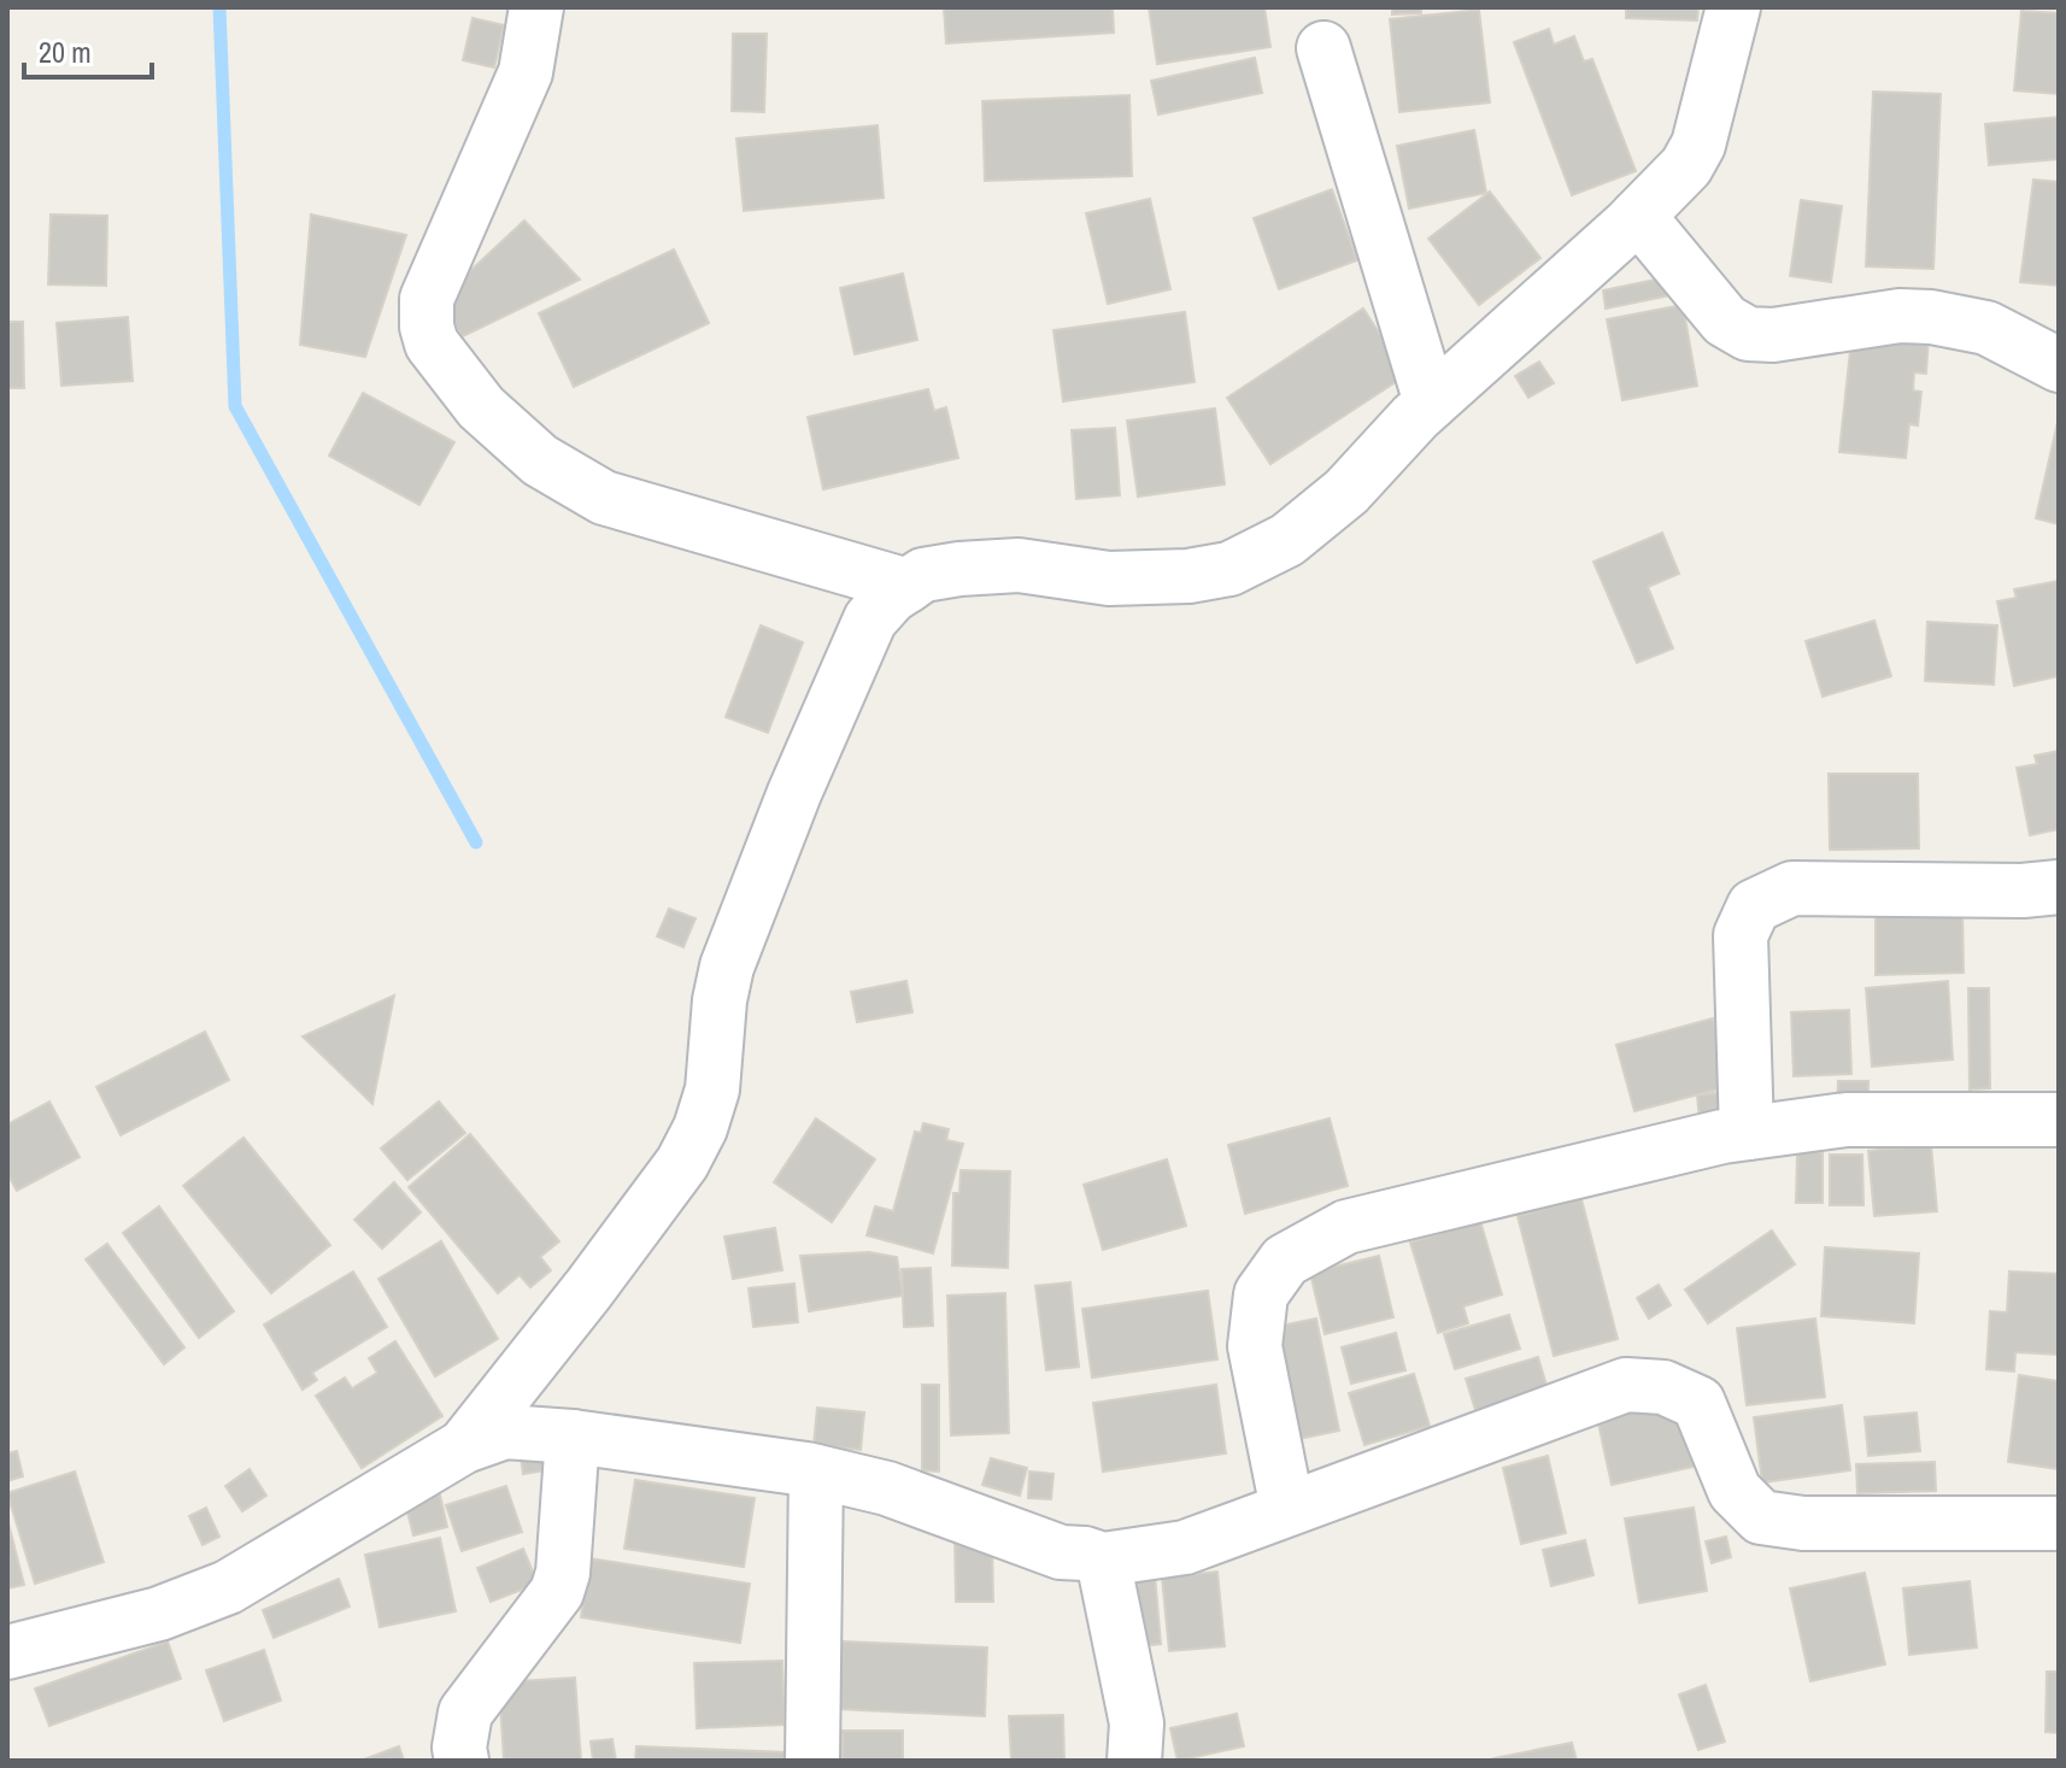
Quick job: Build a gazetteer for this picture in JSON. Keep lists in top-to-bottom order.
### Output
{
  "scale_bar": "20 m"
}
